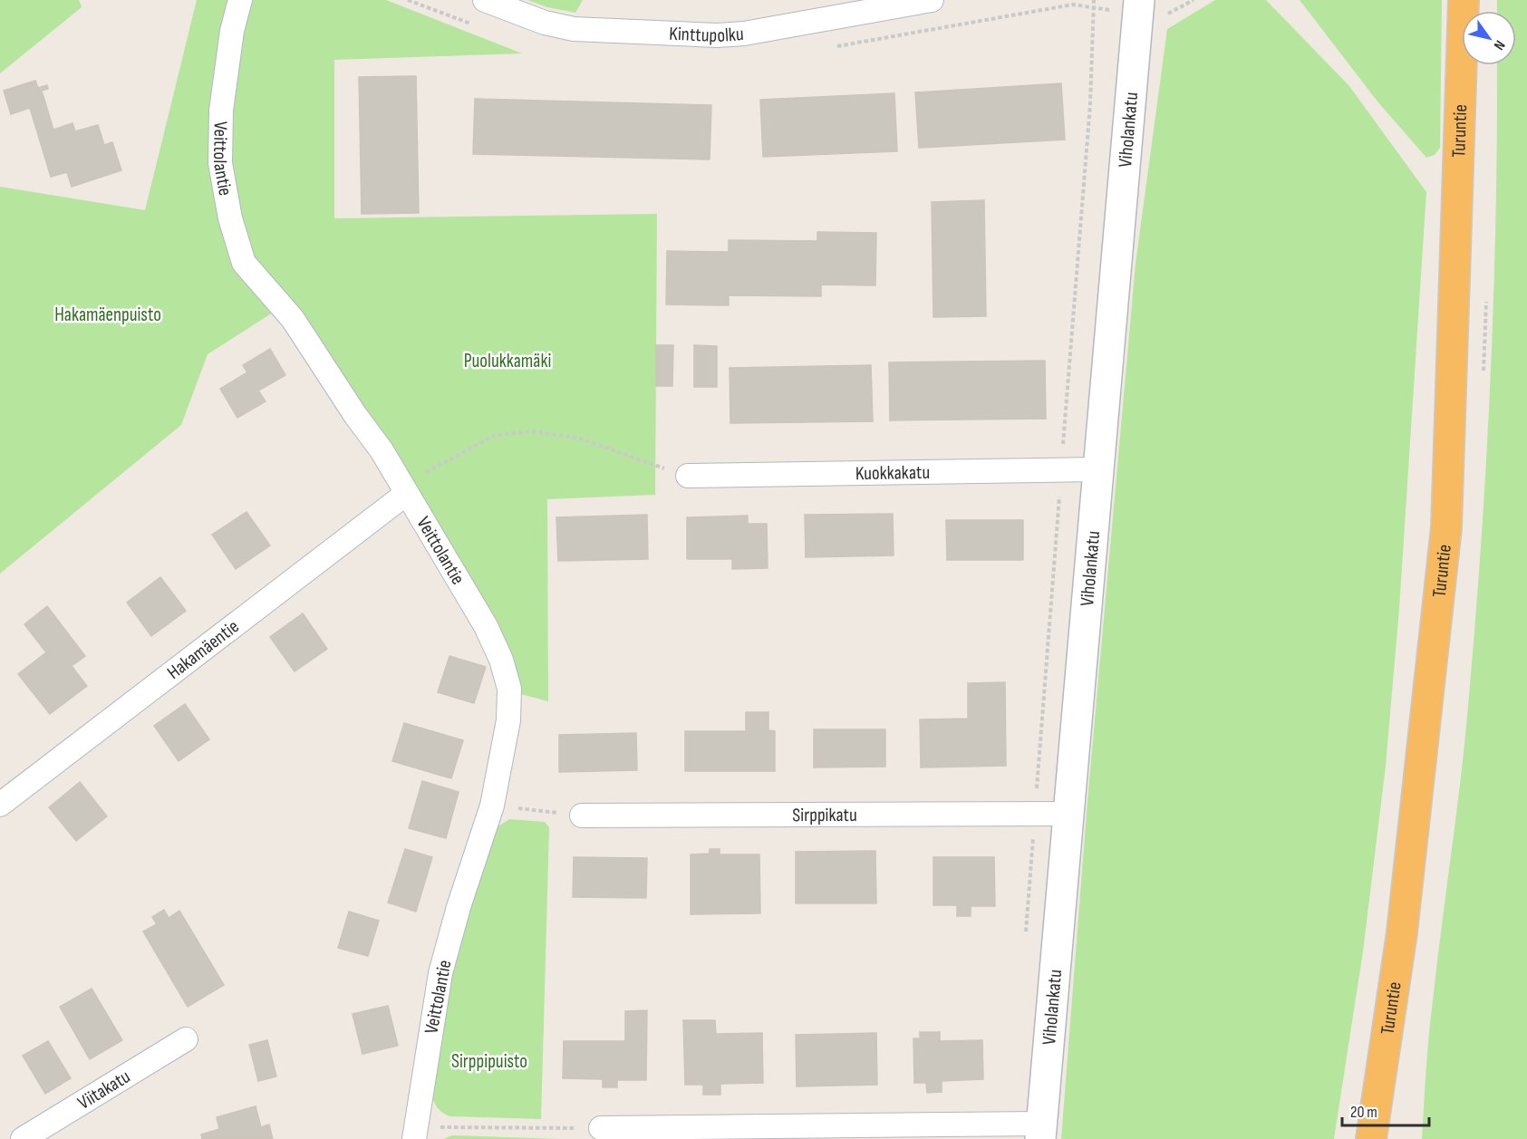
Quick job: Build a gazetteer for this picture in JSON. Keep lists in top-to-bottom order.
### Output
{
  "streets": {
    "highway": ["Turuntie"],
    "main road": ["Viholankatu"],
    "street": [
      "Kinttupolku",
      "Veittolantie",
      "Kuokkakatu",
      "Hakamäentie",
      "Sirppikatu",
      "Viitakatu"
    ]
  },
  "crossings": [
    ["Viholankatu", "Kuokkakatu"],
    ["Viholankatu", "Sirppikatu"],
    ["Veittolantie", "Hakamäentie"]
  ],
  "parks": ["Hakamäenpuisto", "Puolukkamäki", "Sirppipuisto"],
  "scale_bar": "20 m",
  "north": "bottom right"
}
